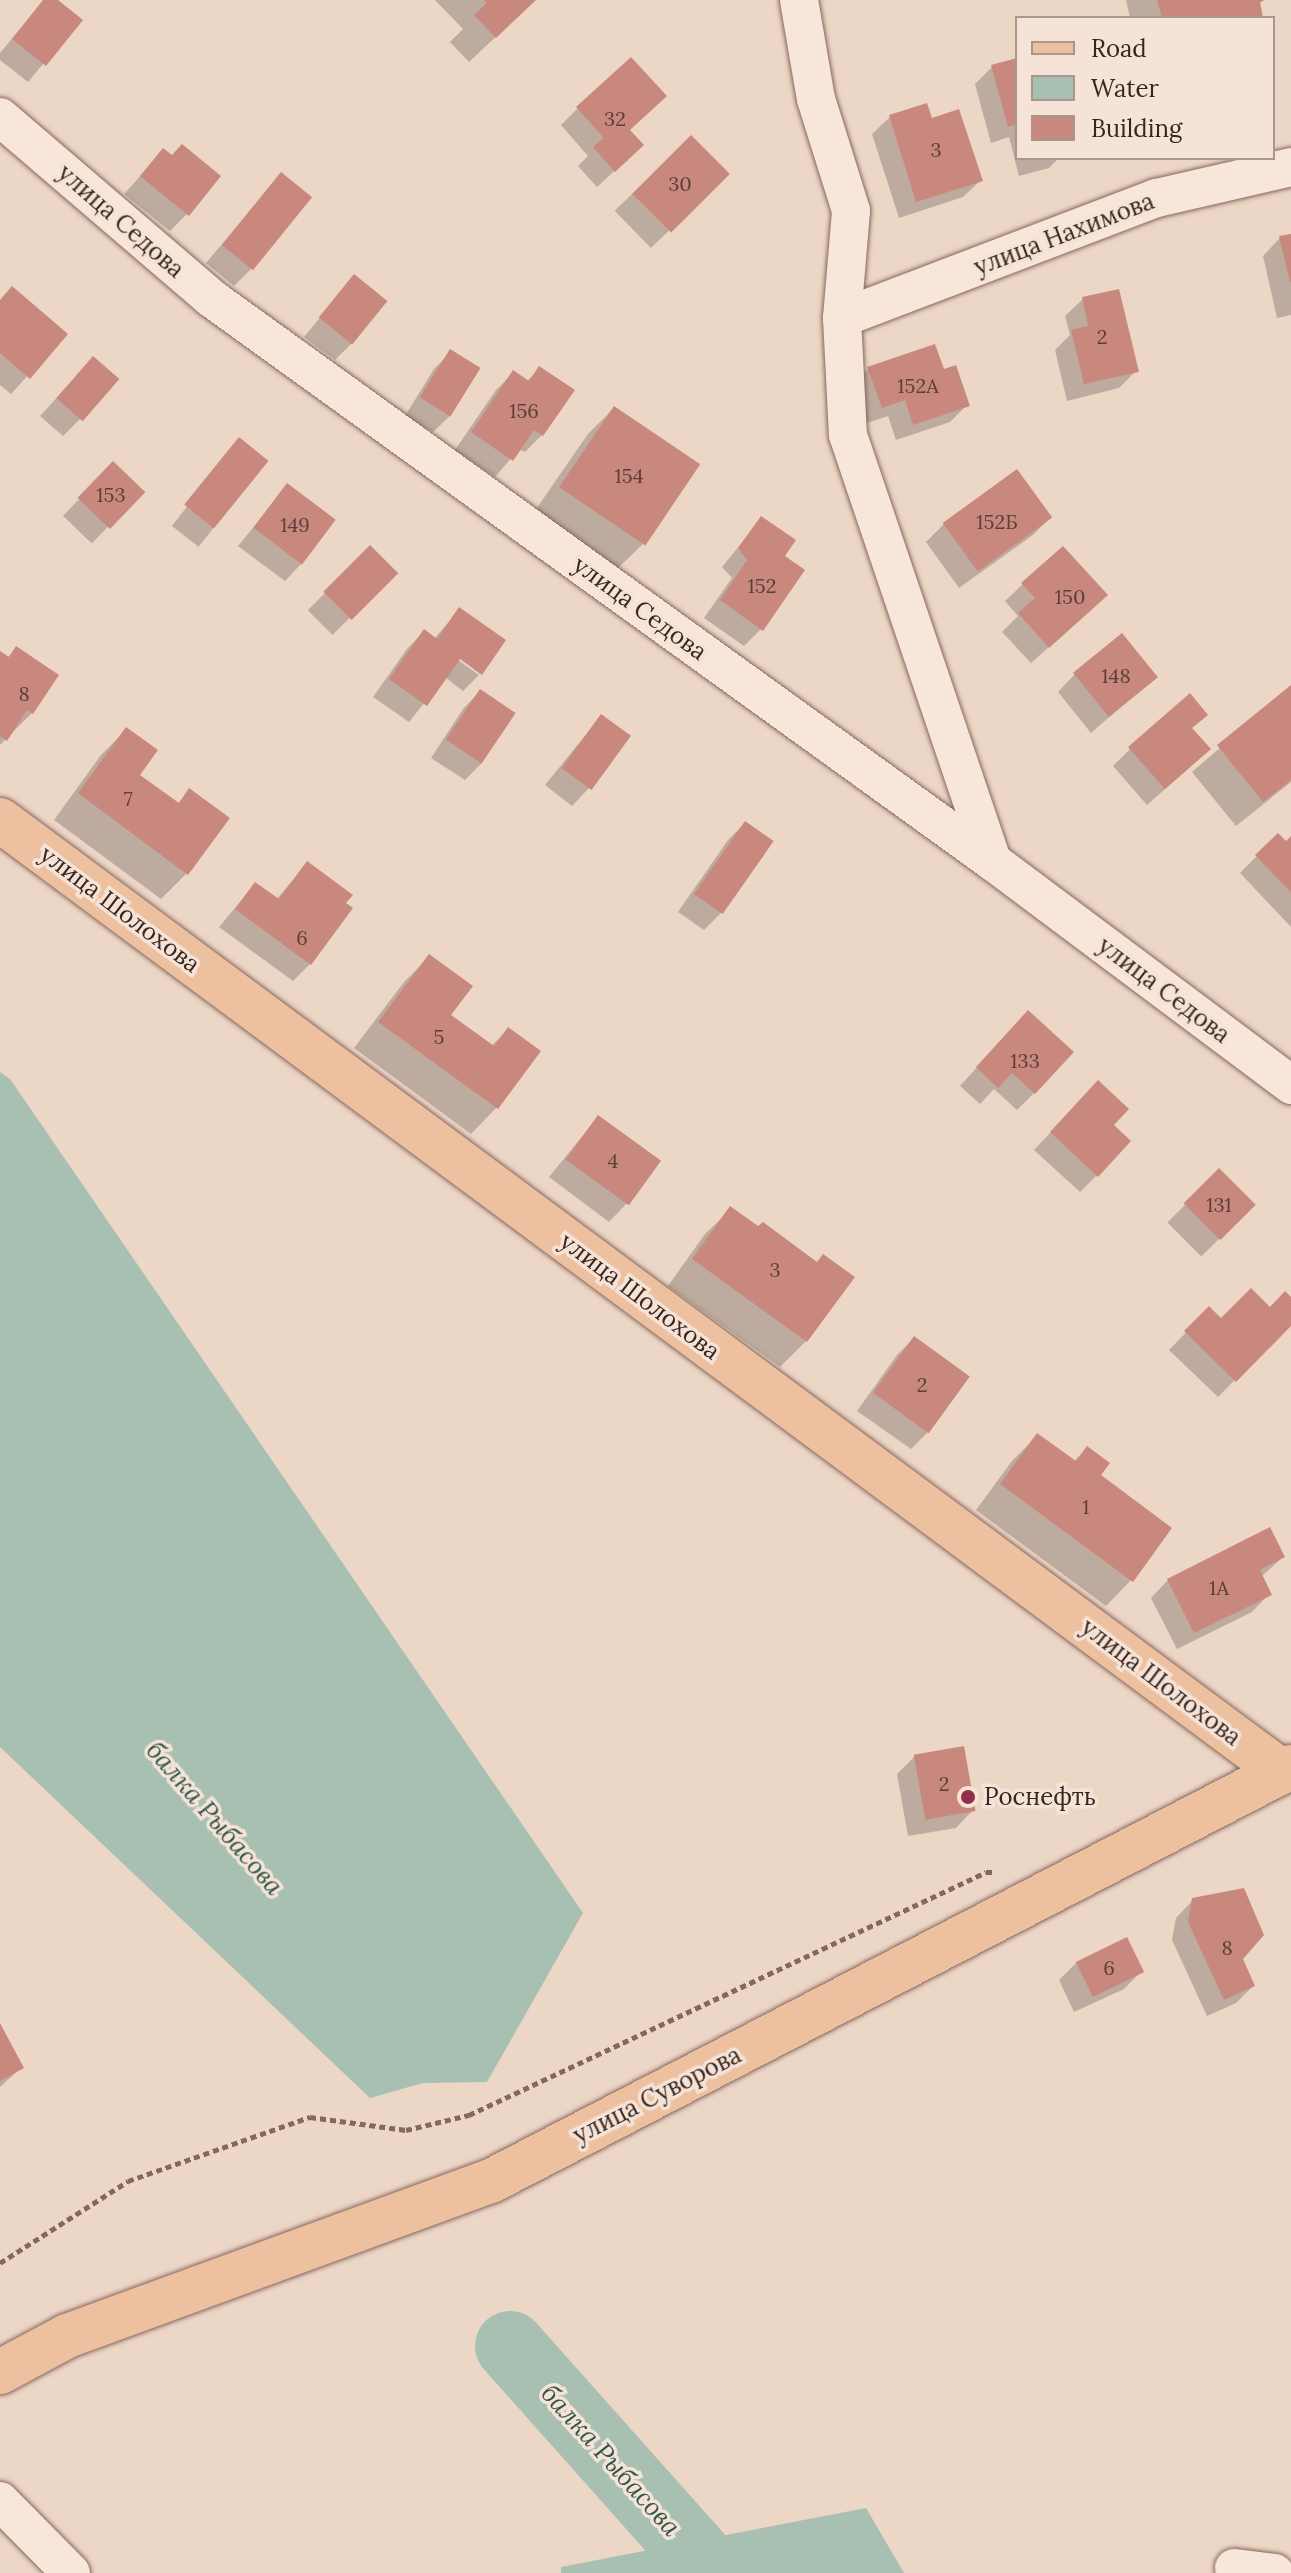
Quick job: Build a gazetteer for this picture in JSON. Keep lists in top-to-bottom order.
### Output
{
  "streets": {
    "main road": ["улица Шолохова", "улица Суворова"],
    "street": ["улица Седова", "улица Нахимова"]
  },
  "crossings": [
    ["улица Шолохова", "улица Суворова"]
  ],
  "water": ["балка Рыбасова"],
  "places": ["Роснефть"],
  "house_numbers": [
    "32",
    "3",
    "30",
    "2",
    "152А",
    "156",
    "154",
    "153",
    "152Б",
    "149",
    "152",
    "150",
    "148",
    "8",
    "7",
    "6",
    "5",
    "133",
    "4",
    "131",
    "3",
    "2",
    "1",
    "1А",
    "2",
    "8",
    "6"
  ],
  "legend": ["Road", "Water", "Building"]
}
